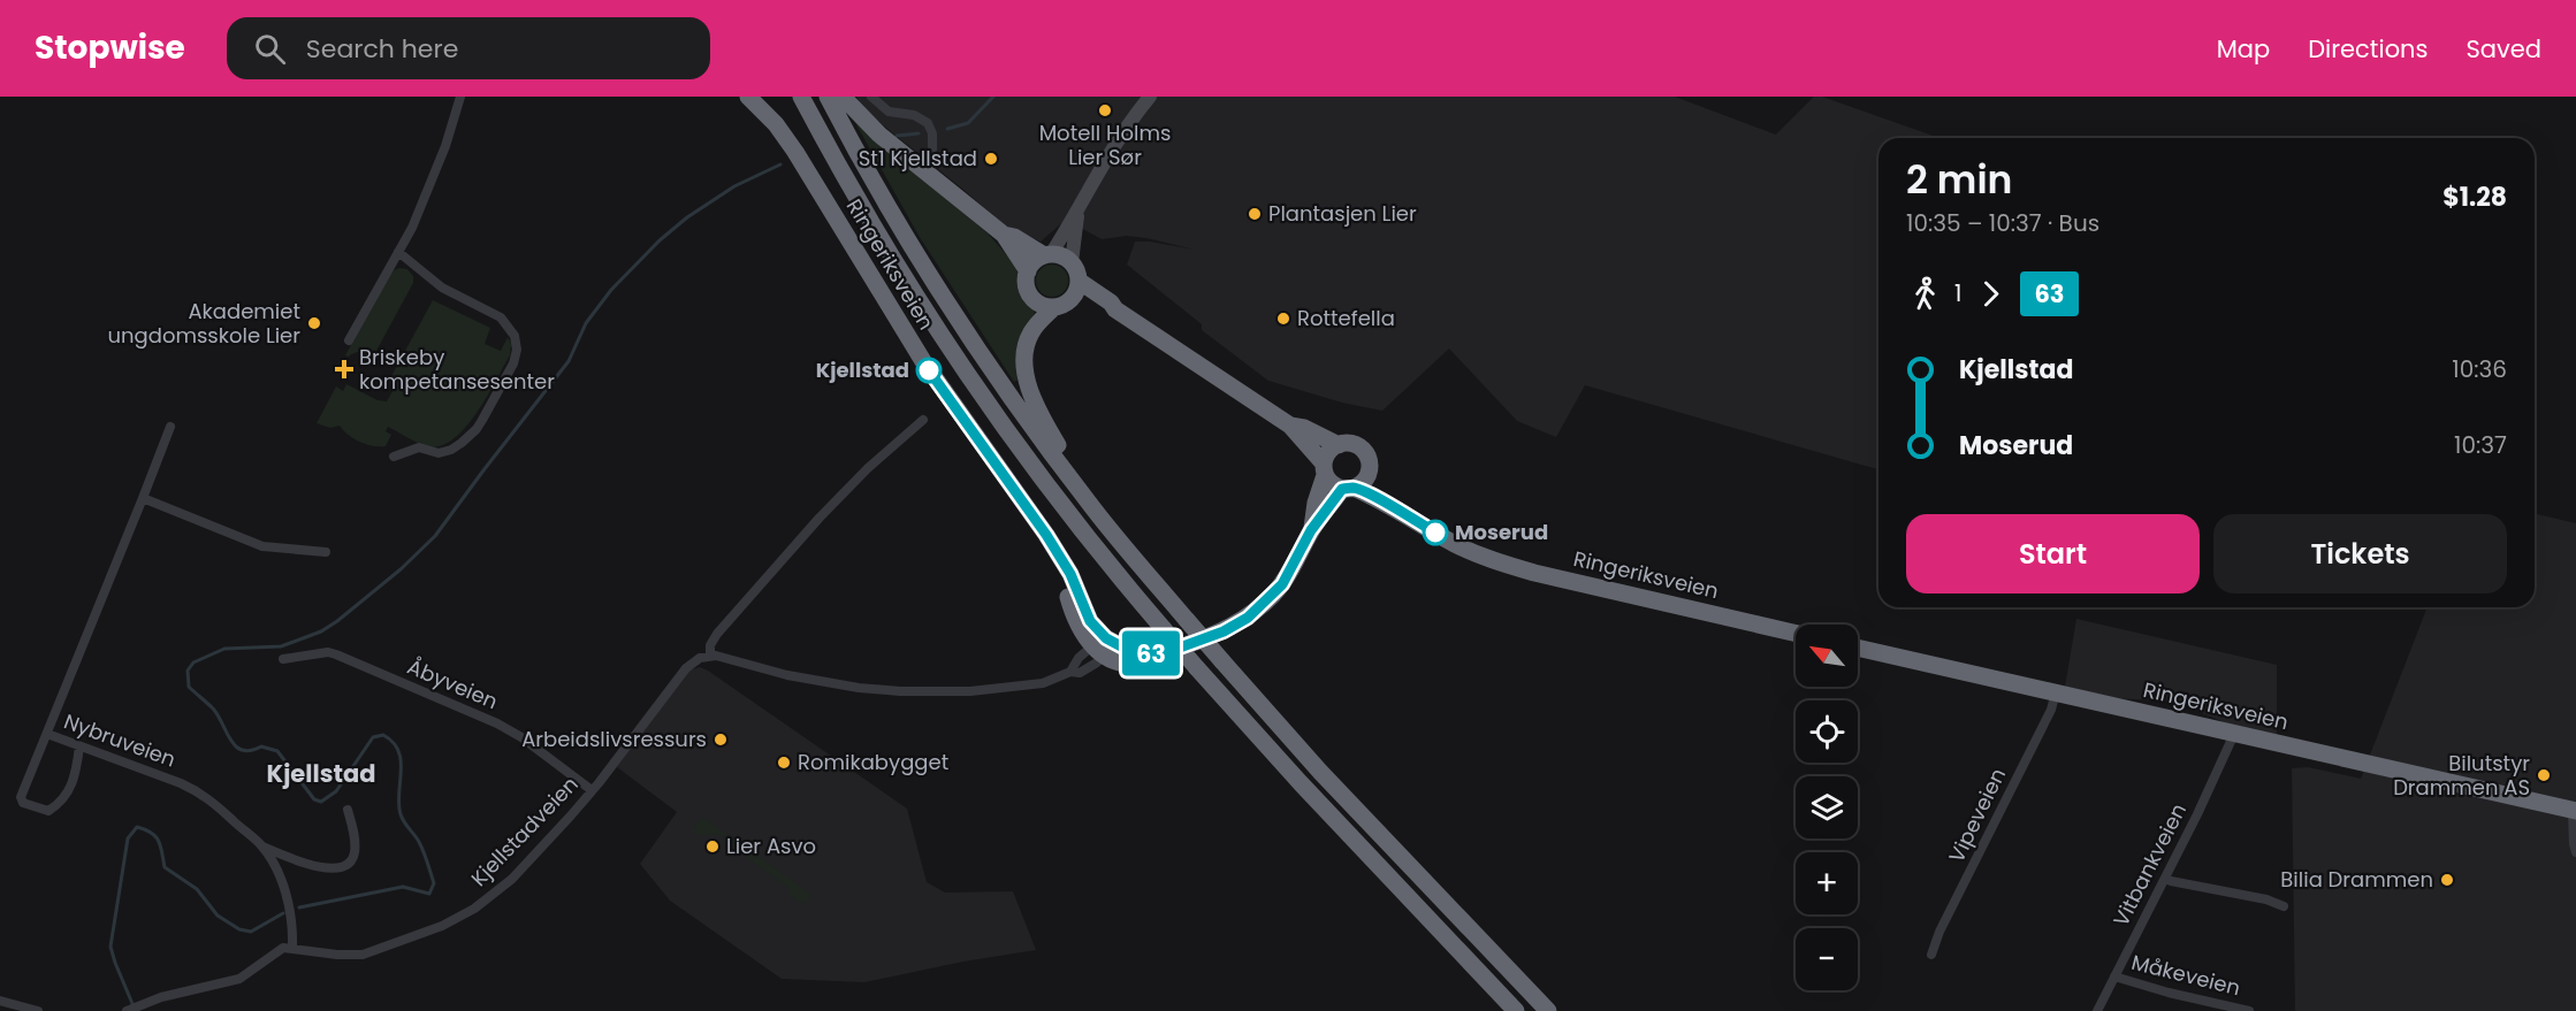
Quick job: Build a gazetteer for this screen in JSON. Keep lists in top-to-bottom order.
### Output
{
  "streets": {
    "highway": ["Ringeriksveien"],
    "street": [
      "Åbyveien",
      "Nybruveien",
      "Vipeveien",
      "Kjellstadveien",
      "Vitbankveien",
      "Måkeveien"
    ]
  },
  "crossings": [
    ["Ringeriksveien", "Vipeveien"],
    ["Ringeriksveien", "Vitbankveien"],
    ["Åbyveien", "Kjellstadveien"],
    ["Nybruveien", "Kjellstadveien"],
    ["Vitbankveien", "Måkeveien"]
  ],
  "districts": ["Kjellstad"],
  "places": {
    "other": [
      "Motell Holms Lier Sør",
      "St1 Kjellstad",
      "Plantasjen Lier",
      "Rottefella",
      "Akademiet ungdomsskole Lier",
      "Kjellstad",
      "Moserud",
      "Arbeidslivsressurs",
      "Romikabygget",
      "Bilutstyr Drammen AS",
      "Lier Asvo",
      "Bilia Drammen"
    ],
    "health": ["Briskeby kompetansesenter"]
  },
  "lines": ["bus line 63"],
  "north": "top left",
  "page": {
    "header": "Stopwise",
    "search": "Search here",
    "nav": ["Map", "Directions", "Saved"],
    "on_map": "63",
    "heading": ["2 min", "10:35 – 10:37 · Bus", "$1.28"],
    "legs": ["1", "63"],
    "list": [
      {
        "name": "Kjellstad",
        "value": "10:36"
      },
      {
        "name": "Moserud",
        "value": "10:37"
      }
    ],
    "buttons": ["Start", "Tickets"],
    "map_buttons": ["+", "−"]
  }
}
